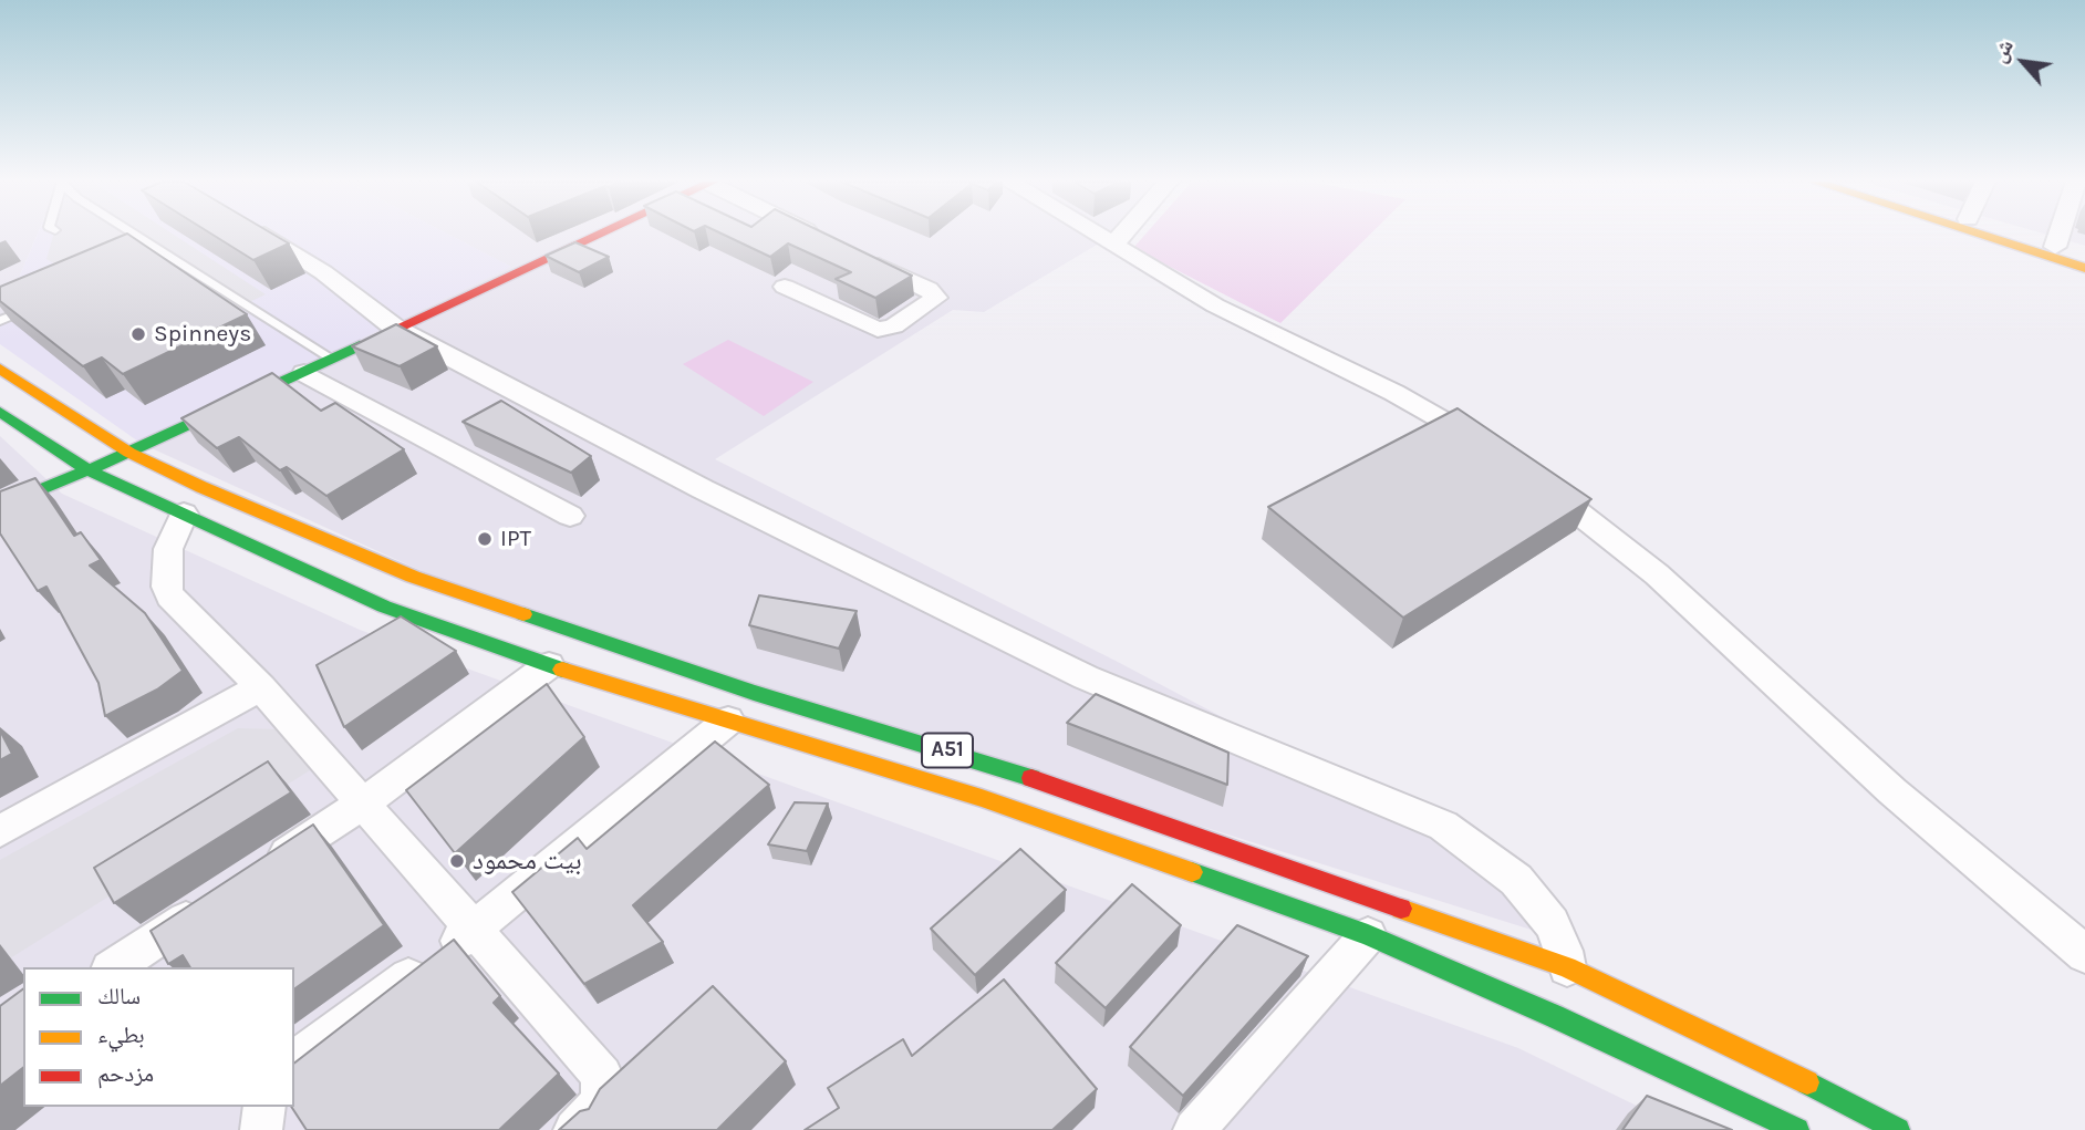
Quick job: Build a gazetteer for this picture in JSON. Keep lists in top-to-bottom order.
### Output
{
  "streets": {
    "main road": ["A51"]
  },
  "places": ["Spinneys", "IPT", "بيت محمود"],
  "legend": ["سالك", "بطيء", "مزدحم"],
  "north": "top left"
}
